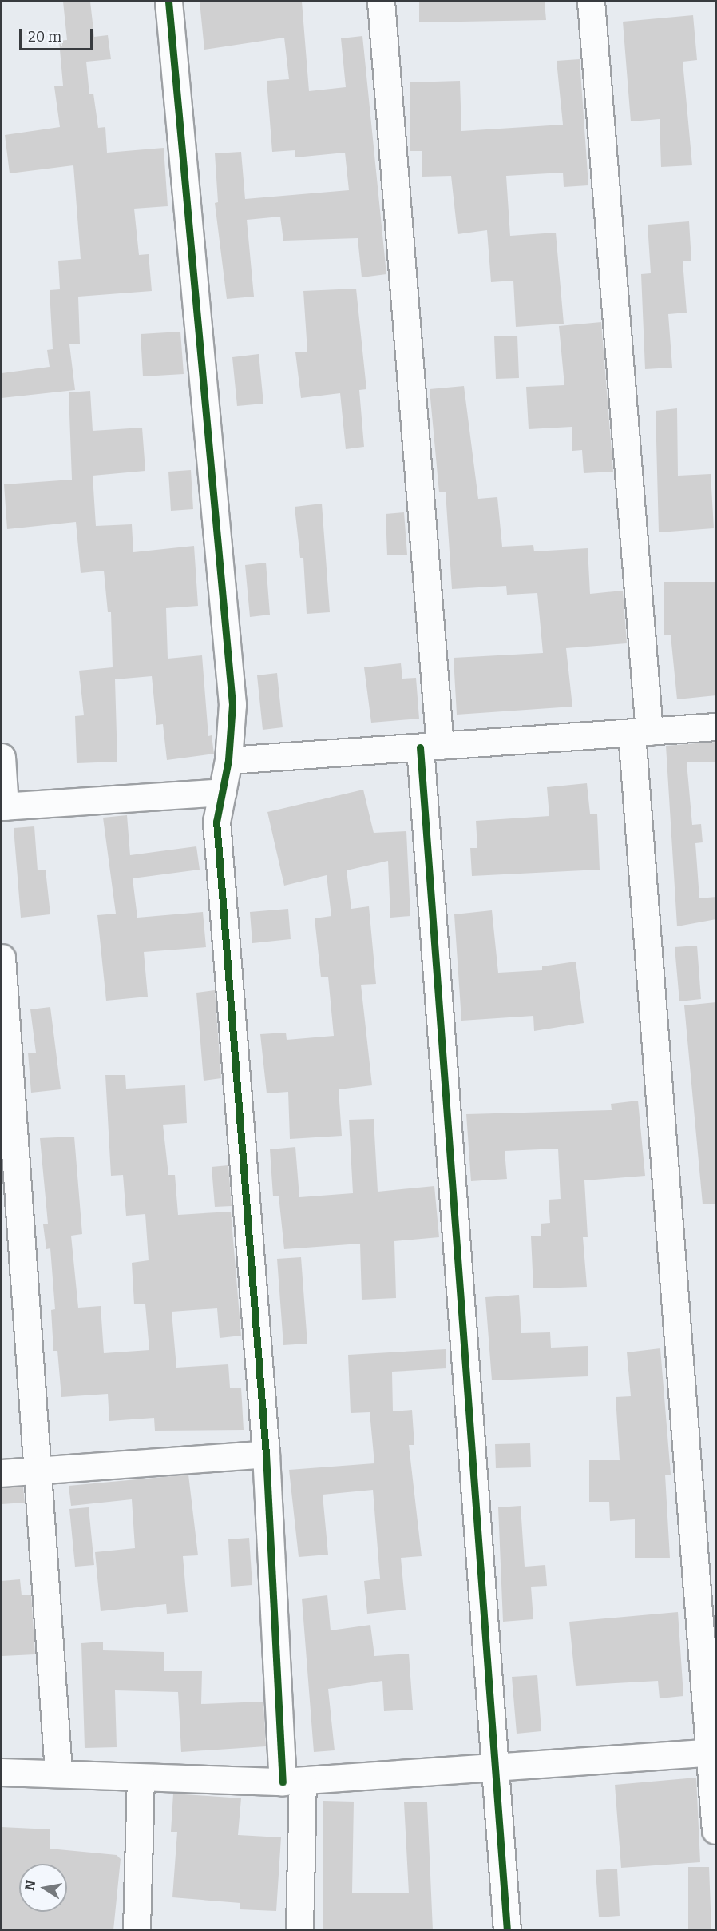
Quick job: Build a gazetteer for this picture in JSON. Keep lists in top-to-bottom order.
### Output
{
  "scale_bar": "20 m",
  "north": "left"
}
